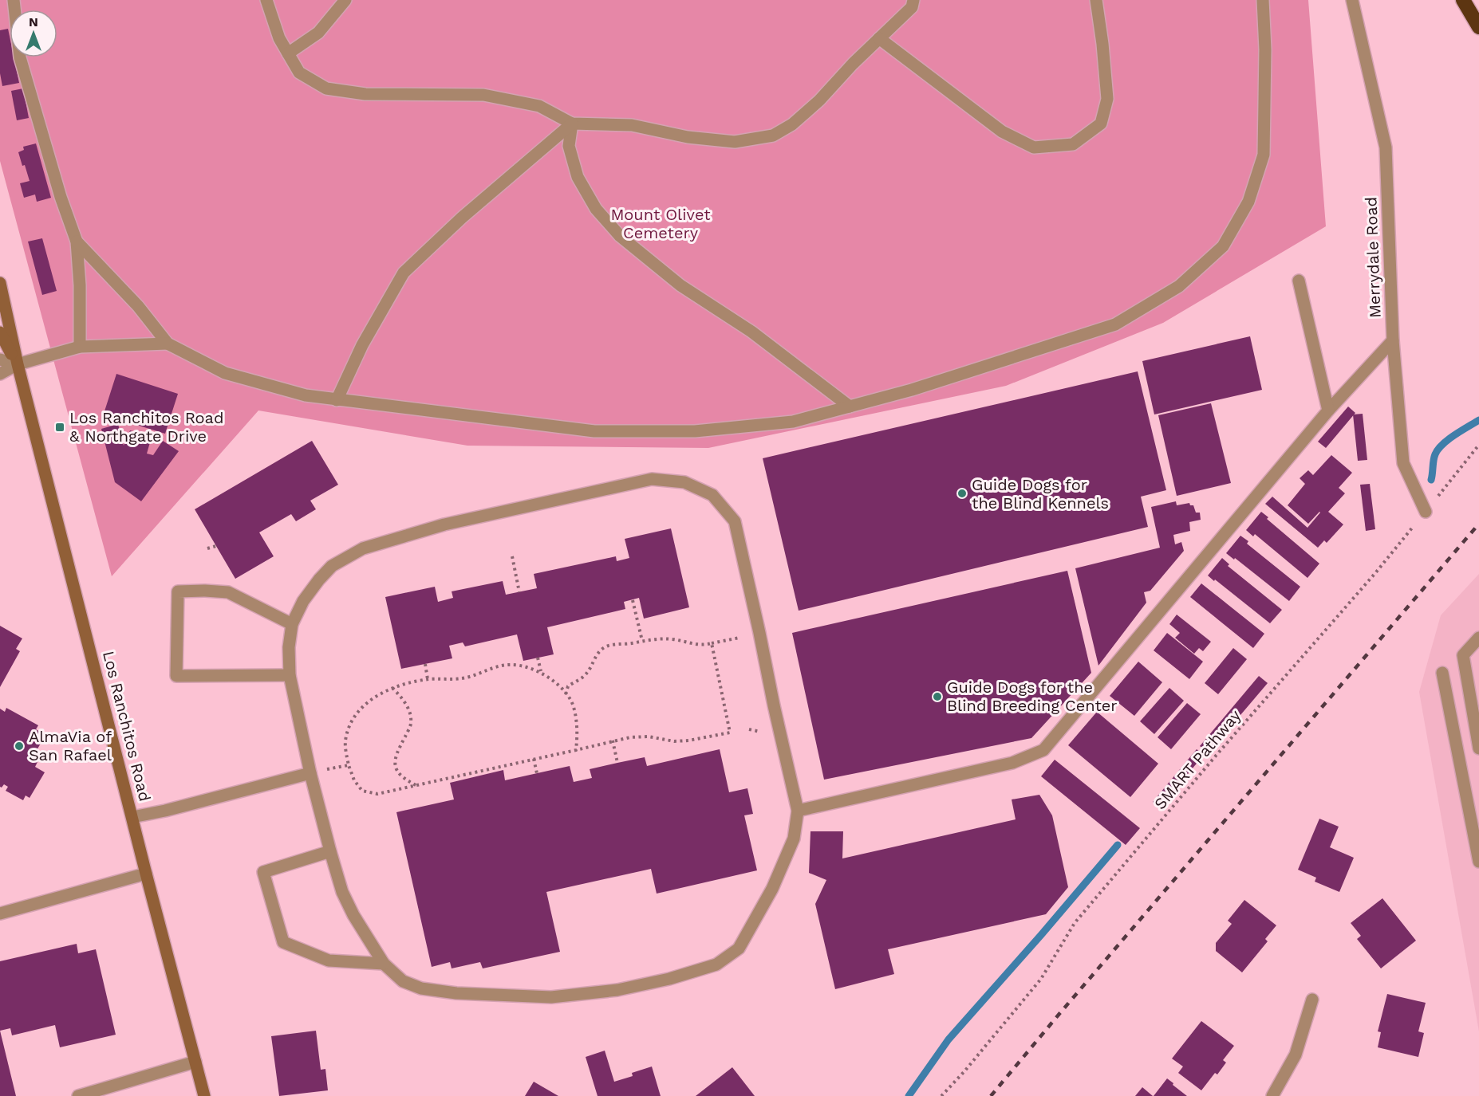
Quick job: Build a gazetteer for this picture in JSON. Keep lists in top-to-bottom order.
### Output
{
  "streets": {
    "main road": ["Los Ranchitos Road"],
    "street": ["Merrydale Road"],
    "path": ["SMART Pathway"]
  },
  "crossings": [
    ["Merrydale Road", "SMART Pathway"]
  ],
  "parks": ["Mount Olivet Cemetery"],
  "places": {
    "transit": ["Los Ranchitos Road & Northgate Drive"],
    "other": ["Guide Dogs for the Blind Kennels", "Guide Dogs for the Blind Breeding Center", "AlmaVia of San Rafael"]
  },
  "north": "top"
}
